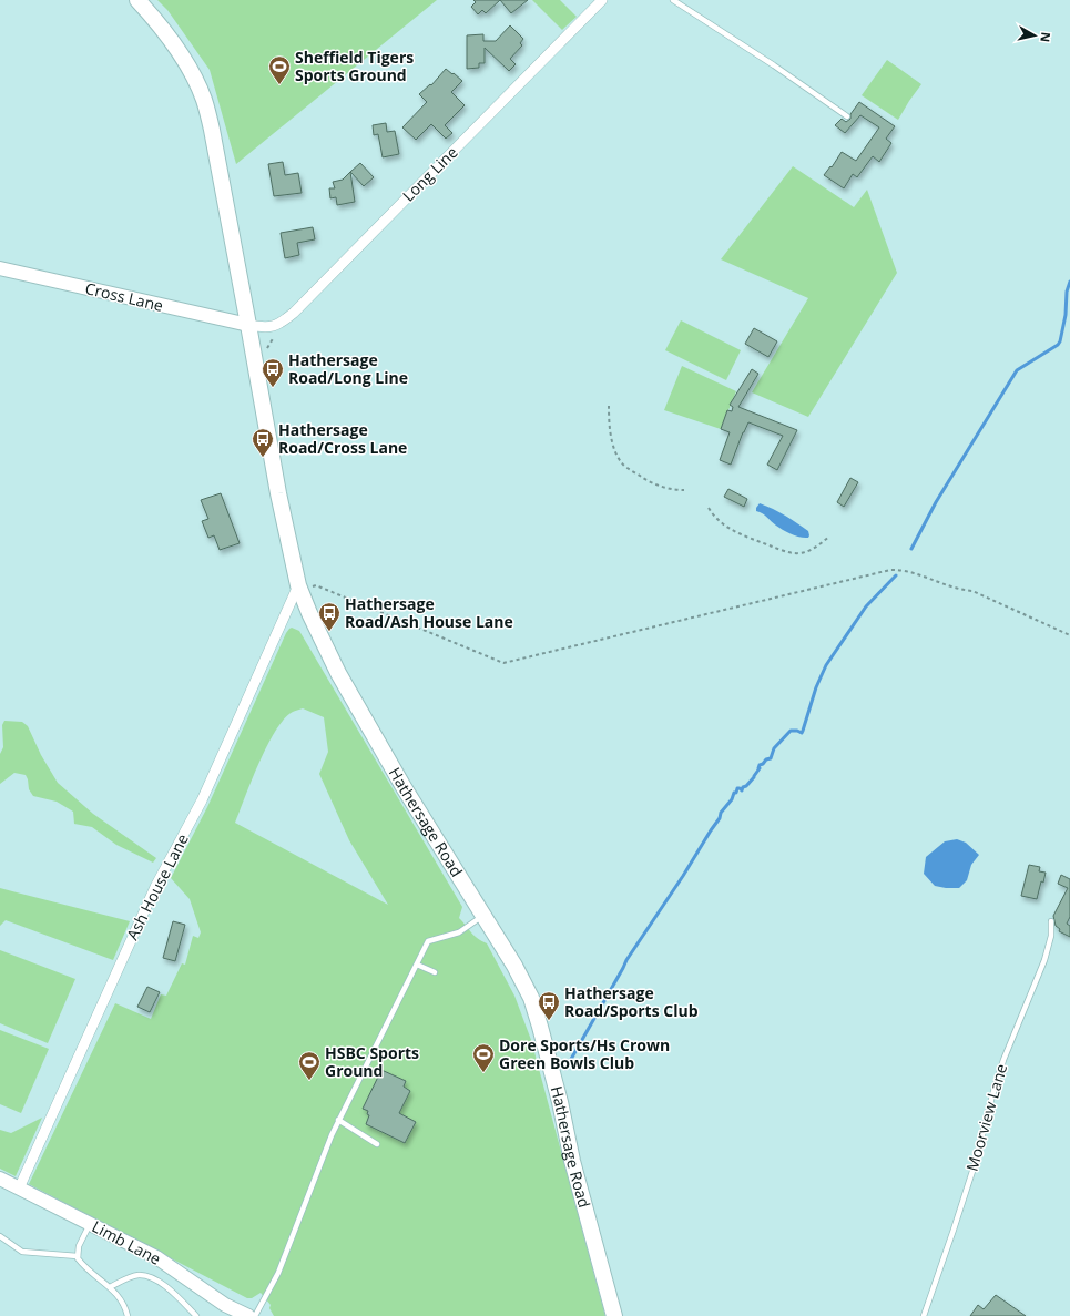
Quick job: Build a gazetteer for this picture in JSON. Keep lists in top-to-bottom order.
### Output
{
  "streets": {
    "main road": ["Hathersage Road"],
    "street": [
      "Long Line",
      "Cross Lane",
      "Ash House Lane",
      "Limb Lane"
    ],
    "lane": ["Moorview Lane"]
  },
  "crossings": [
    ["Long Line", "Cross Lane"],
    ["Long Line", "Hathersage Road"],
    ["Cross Lane", "Hathersage Road"],
    ["Hathersage Road", "Ash House Lane"],
    ["Ash House Lane", "Limb Lane"]
  ],
  "places": {
    "sports": ["Sheffield Tigers Sports Ground", "Dore Sports/Hs Crown Green Bowls Club", "HSBC Sports Ground"],
    "bus stop": [
      "Hathersage Road/Long Line",
      "Hathersage Road/Cross Lane",
      "Hathersage Road/Ash House Lane",
      "Hathersage Road/Sports Club"
    ]
  },
  "north": "right"
}
